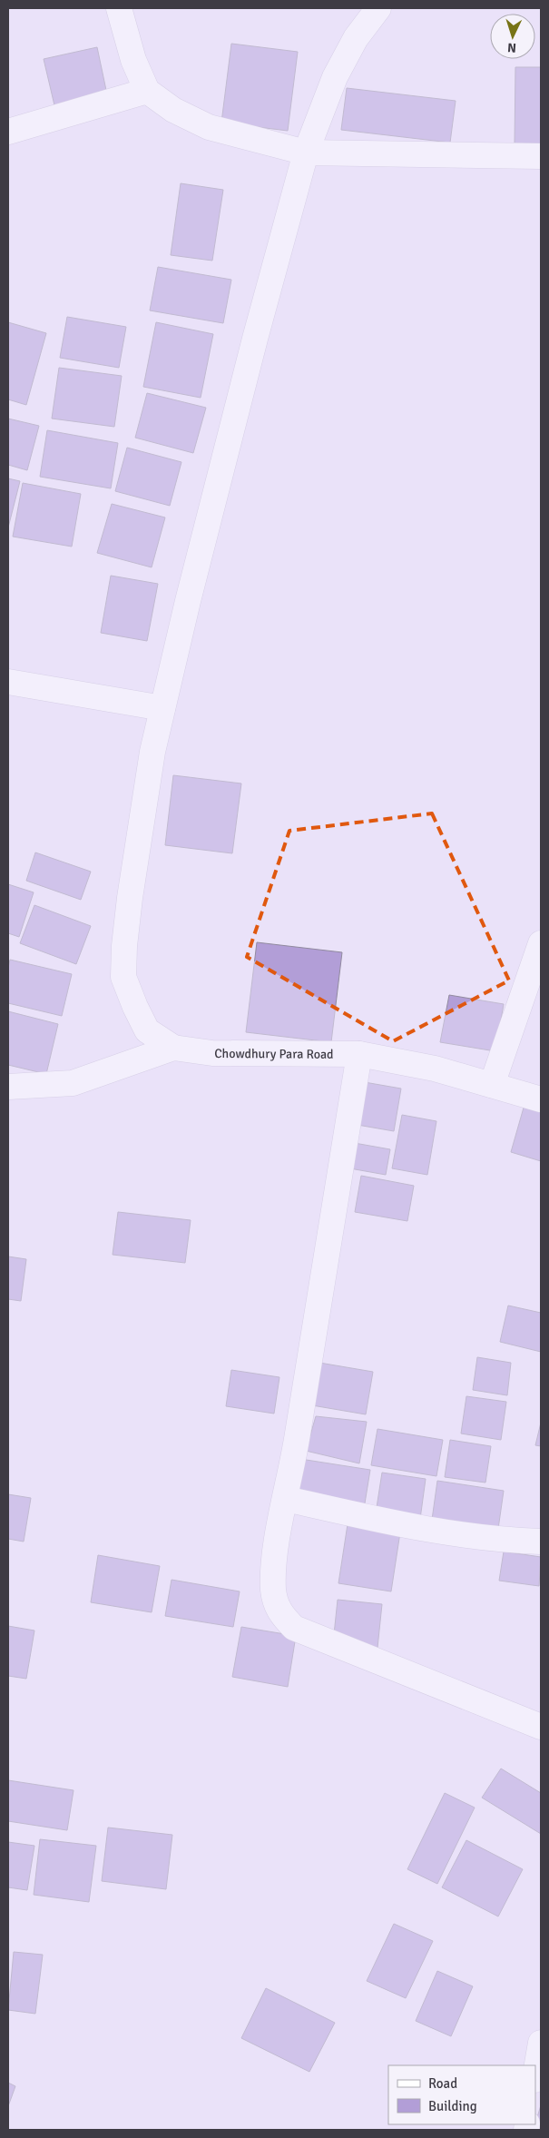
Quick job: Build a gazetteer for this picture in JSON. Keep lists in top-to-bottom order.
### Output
{
  "streets": {
    "street": ["Chowdhury Para Road"]
  },
  "legend": ["Road", "Building"],
  "north": "bottom"
}
